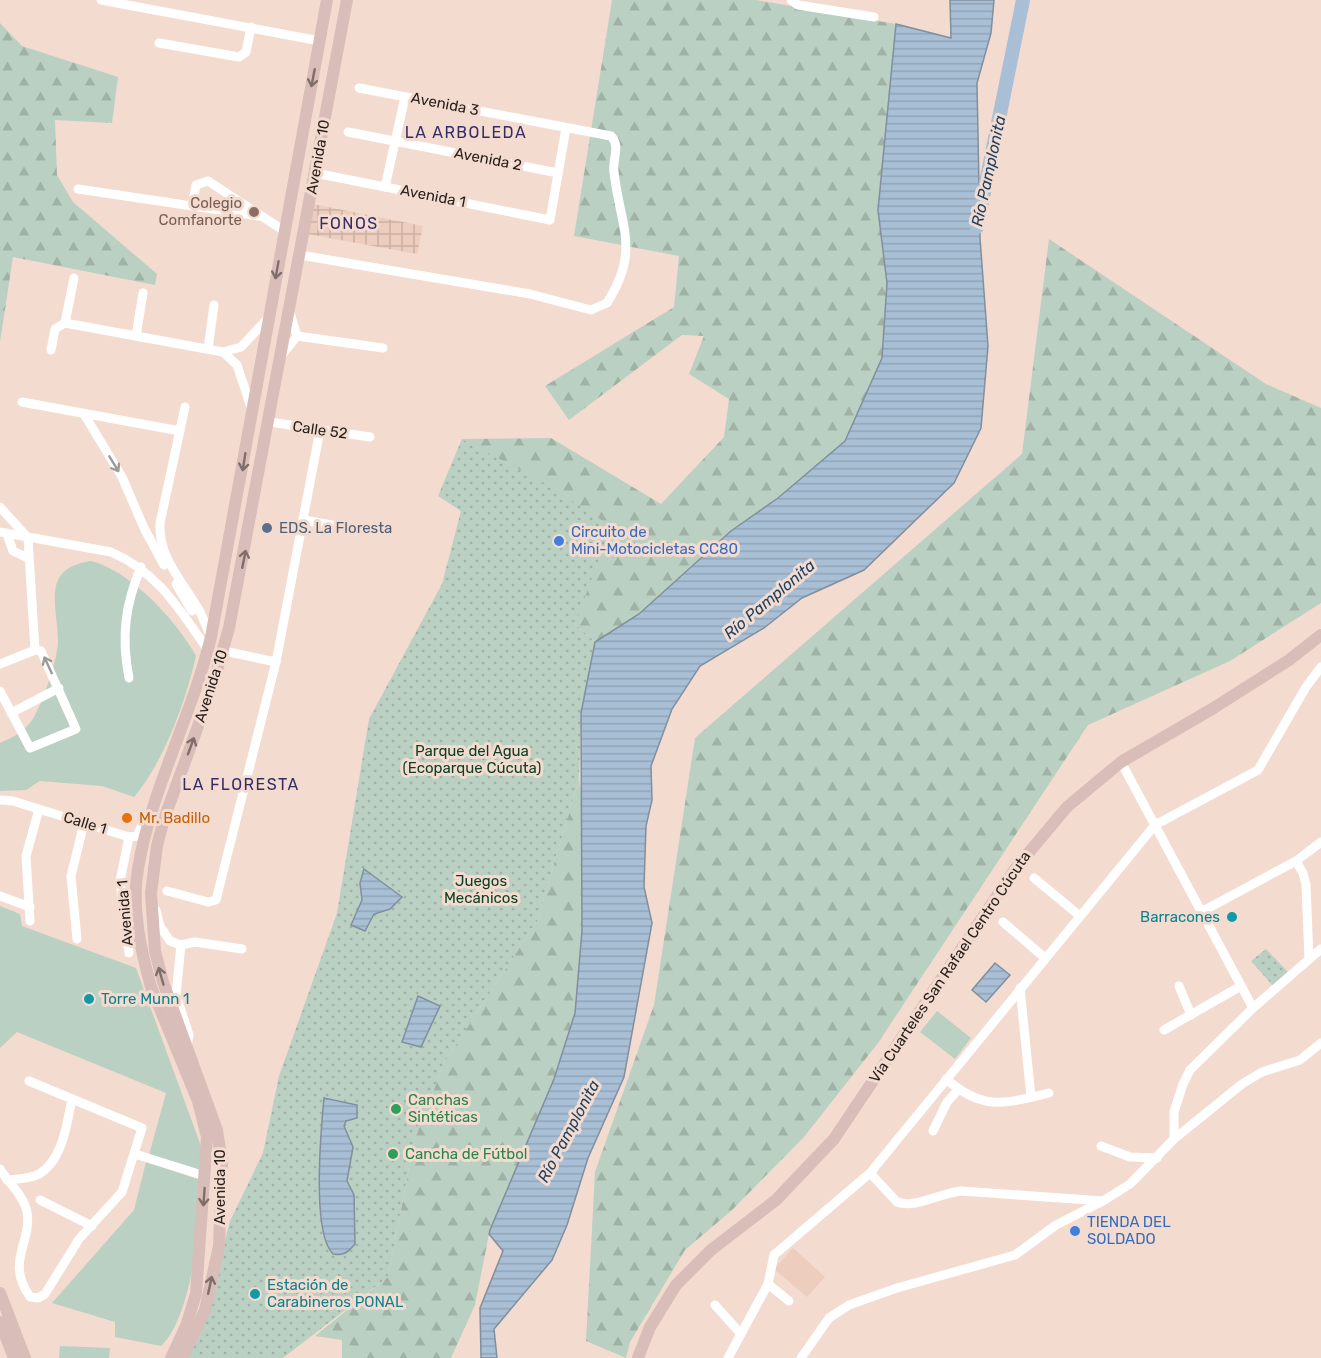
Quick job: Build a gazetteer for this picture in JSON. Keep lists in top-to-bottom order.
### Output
{
  "streets": {
    "main road": ["Avenida 10", "Vía Cuarteles San Rafael Centro Cúcuta"],
    "street": [
      "Avenida 3",
      "Avenida 2",
      "Avenida 1",
      "Calle 52",
      "Calle 1"
    ]
  },
  "crossings": [
    ["Avenida 3", "Avenida 10"],
    ["Avenida 10", "Avenida 1"],
    ["Avenida 10", "Calle 52"],
    ["Avenida 2", "Avenida 1"],
    ["Avenida 1", "Calle 1"]
  ],
  "districts": ["LA ARBOLEDA", "FONOS", "LA FLORESTA"],
  "water": ["Río Pamplonita"],
  "parks": ["Parque del Agua (Ecoparque Cúcuta)", "Juegos Mecánicos"],
  "places": [
    "Colegio Comfanorte",
    "EDS. La Floresta",
    "Circuito de Mini-Motocicletas CC80",
    "Mr. Badillo",
    "Barracones",
    "Torre Munn 1",
    "Canchas Sintéticas",
    "Cancha de Fútbol",
    "TIENDA DEL SOLDADO",
    "Estación de Carabineros PONAL"
  ]
}
